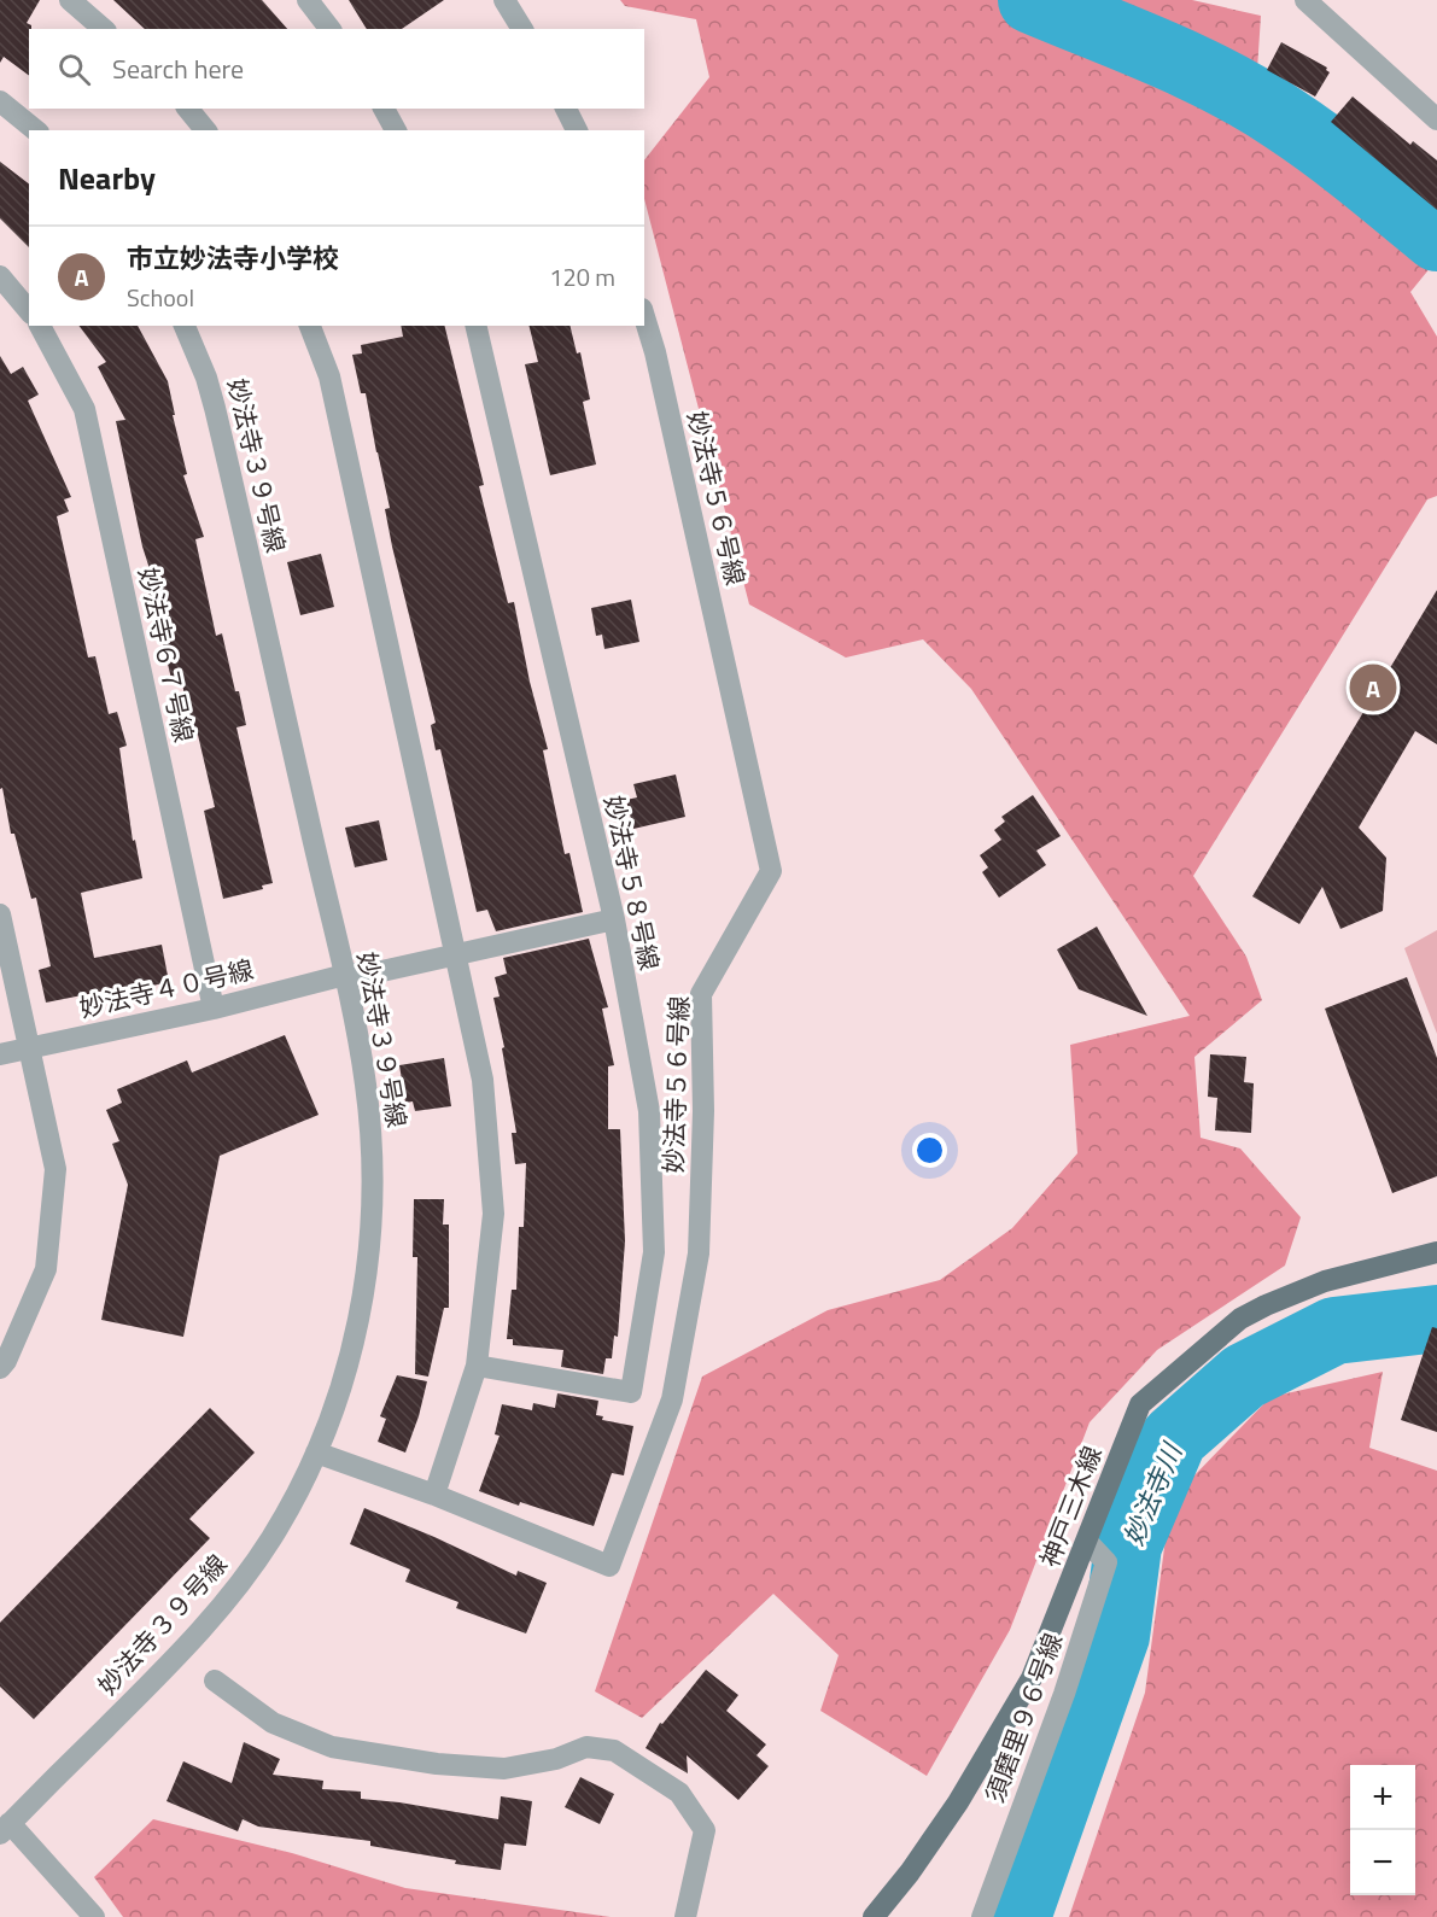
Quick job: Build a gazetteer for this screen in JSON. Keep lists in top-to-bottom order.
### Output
{
  "streets": {
    "main road": ["神戸三木線"],
    "street": [
      "妙法寺３９号線",
      "妙法寺５６号線",
      "妙法寺６７号線",
      "妙法寺５８号線",
      "妙法寺４０号線",
      "須磨里９６号線"
    ]
  },
  "crossings": [
    ["妙法寺３９号線", "妙法寺５６号線"],
    ["妙法寺３９号線", "妙法寺４０号線"],
    ["妙法寺６７号線", "妙法寺４０号線"],
    ["妙法寺５８号線", "妙法寺４０号線"],
    ["神戸三木線", "須磨里９６号線"]
  ],
  "water": ["妙法寺川"],
  "page": {
    "search": "Search here",
    "heading": "Nearby",
    "list": [
      {
        "mark": "A",
        "name": "市立妙法寺小学校",
        "note": "School",
        "value": "120 m"
      }
    ],
    "pins": "A",
    "map_buttons": ["+", "−"]
  }
}
